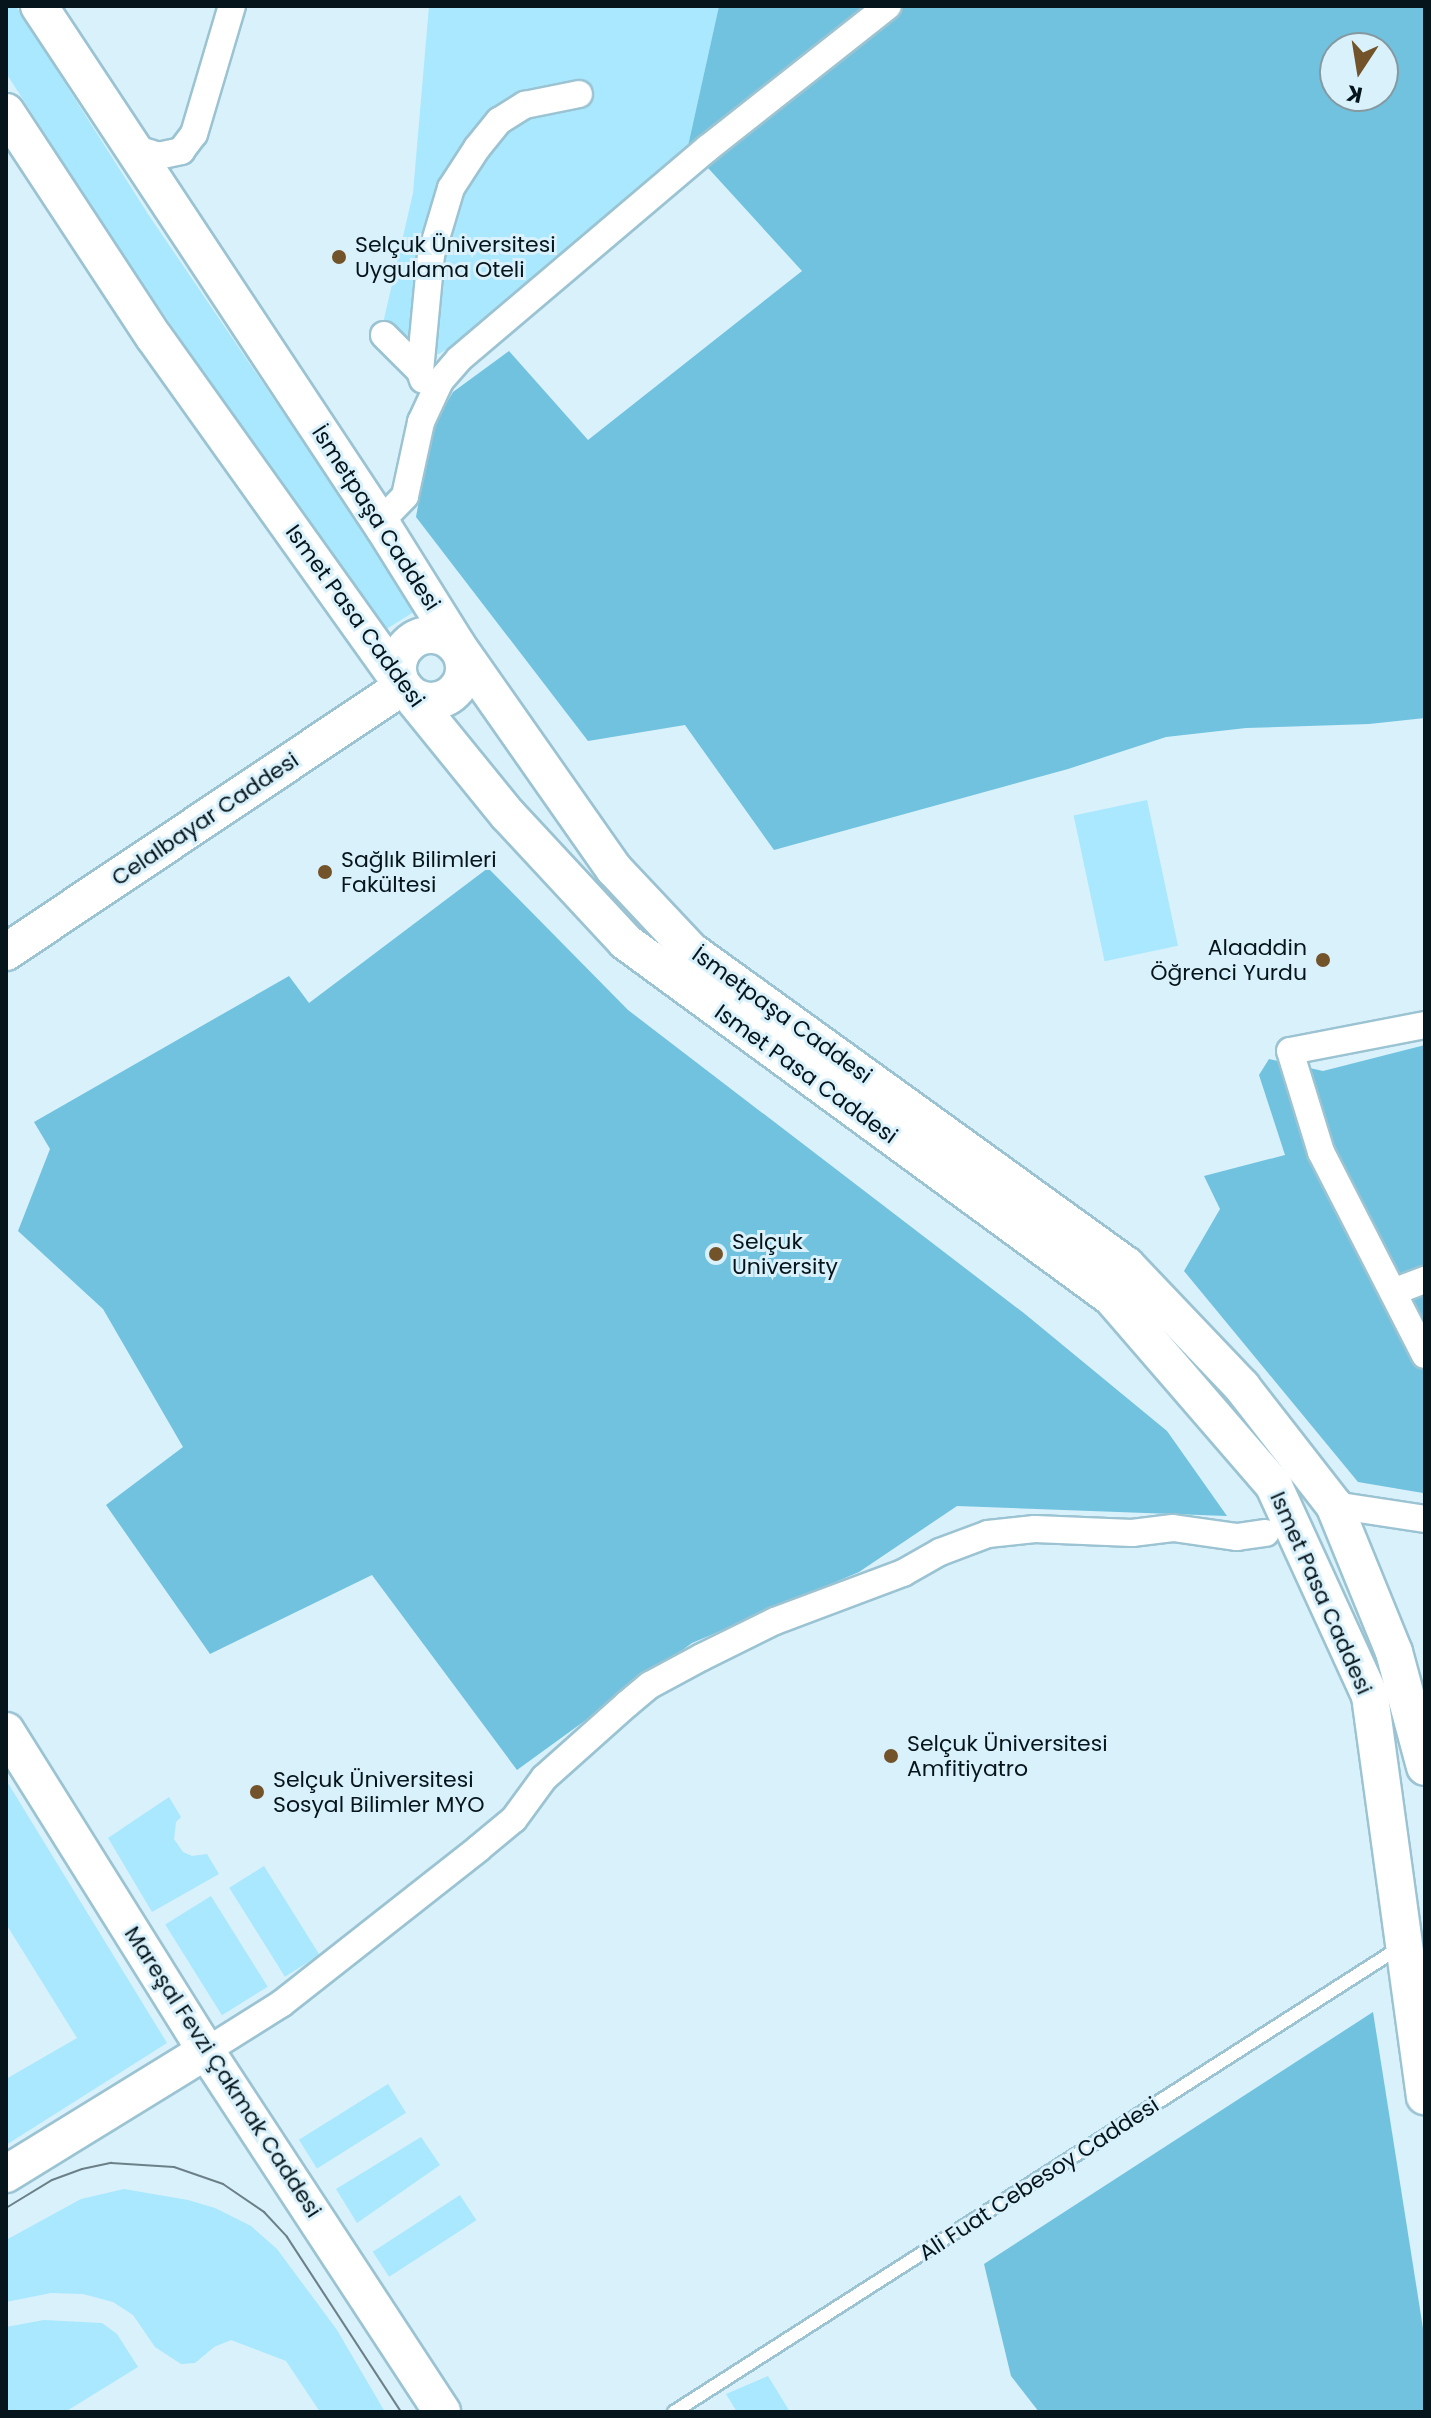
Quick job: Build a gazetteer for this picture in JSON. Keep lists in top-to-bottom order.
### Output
{
  "streets": {
    "main road": [
      "İsmetpaşa Caddesi",
      "Ismet Pasa Caddesi",
      "Celalbayar Caddesi",
      "Mareşal Fevzi Çakmak Caddesi"
    ],
    "lane": ["Ali Fuat Cebesoy Caddesi"]
  },
  "crossings": [
    ["İsmetpaşa Caddesi", "Ismet Pasa Caddesi"],
    ["İsmetpaşa Caddesi", "Celalbayar Caddesi"],
    ["Ismet Pasa Caddesi", "Celalbayar Caddesi"],
    ["Ismet Pasa Caddesi", "Ali Fuat Cebesoy Caddesi"]
  ],
  "places": [
    "Selçuk Üniversitesi Uygulama Oteli",
    "Sağlık Bilimleri Fakültesi",
    "Alaaddin Öğrenci Yurdu",
    "Selçuk University",
    "Selçuk Üniversitesi Amfitiyatro",
    "Selçuk Üniversitesi Sosyal Bilimler MYO"
  ],
  "north": "bottom"
}
